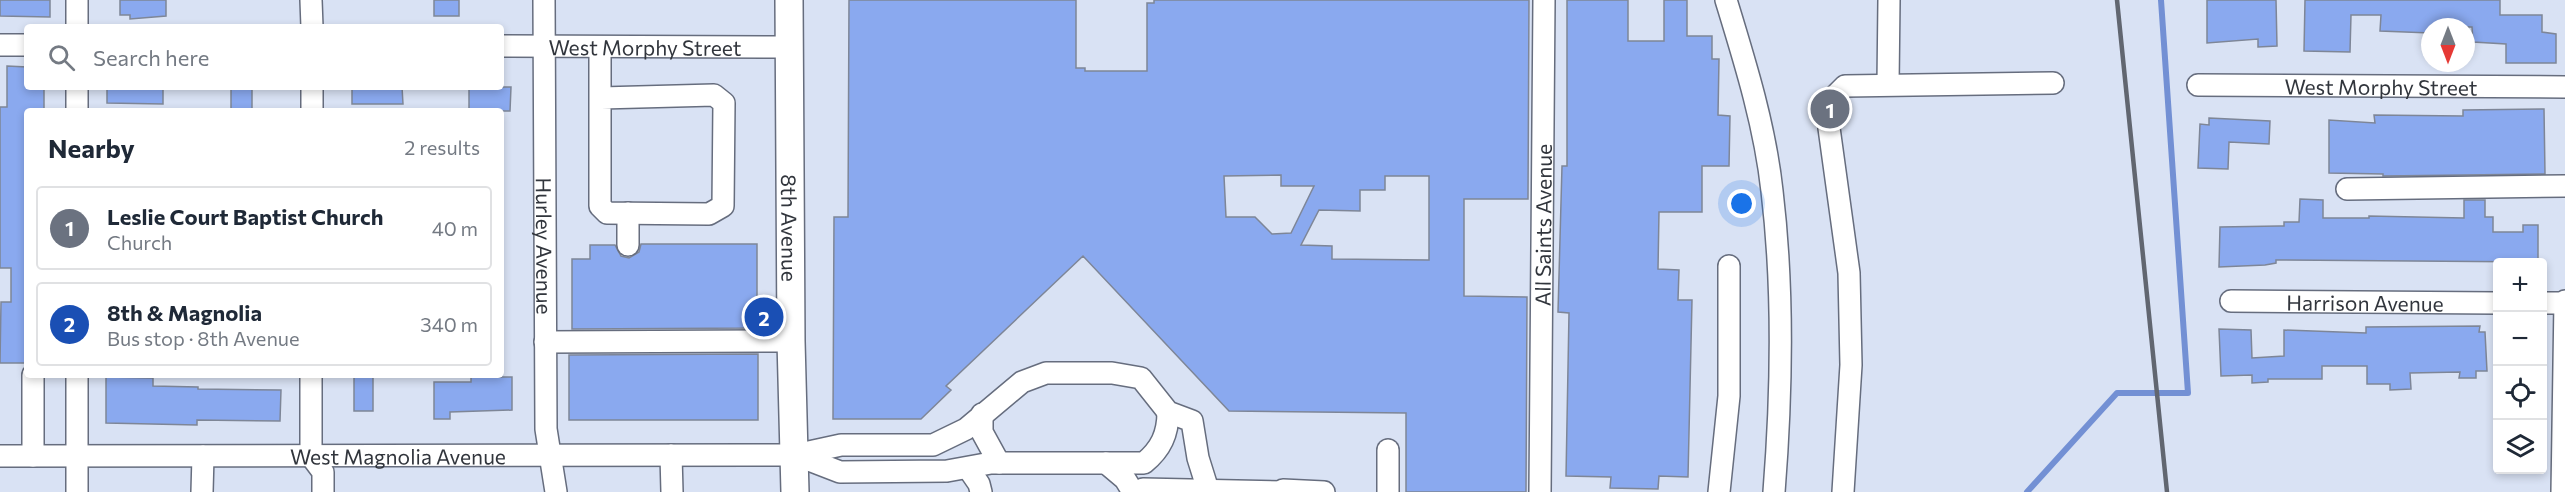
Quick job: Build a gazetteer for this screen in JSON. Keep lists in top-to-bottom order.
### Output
{
  "streets": {
    "main road": ["8th Avenue"],
    "street": [
      "West Morphy Street",
      "All Saints Avenue",
      "Hurley Avenue",
      "Harrison Avenue",
      "West Magnolia Avenue"
    ]
  },
  "crossings": [
    ["West Morphy Street", "8th Avenue"],
    ["West Morphy Street", "Hurley Avenue"],
    ["8th Avenue", "West Magnolia Avenue"],
    ["Hurley Avenue", "West Magnolia Avenue"]
  ],
  "north": "bottom",
  "page": {
    "search": "Search here",
    "pins": ["1", "2"],
    "heading": ["Nearby", "2 results"],
    "list": [
      {
        "mark": "1",
        "name": "Leslie Court Baptist Church",
        "note": "Church",
        "value": "40 m"
      },
      {
        "mark": "2",
        "name": "8th & Magnolia",
        "note": "Bus stop · 8th Avenue",
        "value": "340 m"
      }
    ],
    "map_buttons": ["+", "−"]
  }
}
